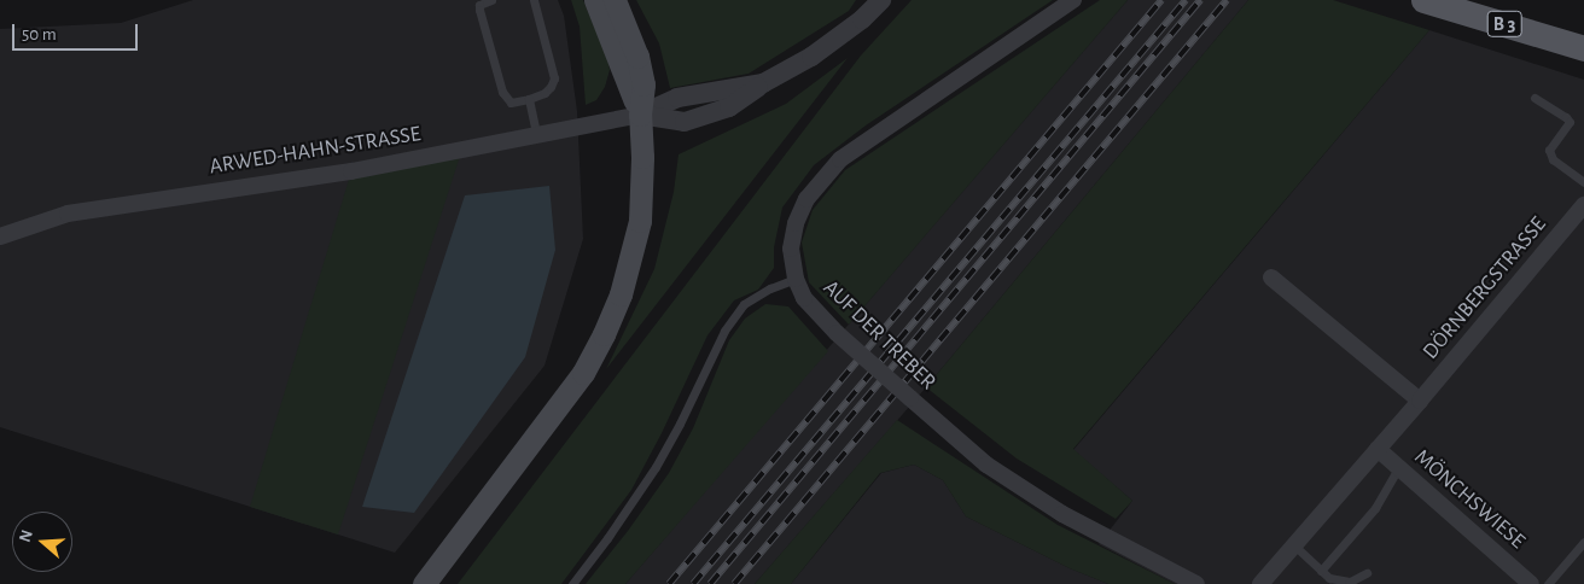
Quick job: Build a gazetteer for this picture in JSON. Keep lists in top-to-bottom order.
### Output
{
  "streets": {
    "main road": ["B 3"],
    "street": [
      "ARWED-HAHN-STRASSE",
      "DÖRNBERGSTRASSE",
      "AUF DER TREBER",
      "MÖNCHSWIESE"
    ]
  },
  "crossings": [
    ["DÖRNBERGSTRASSE", "MÖNCHSWIESE"]
  ],
  "scale_bar": "50 m",
  "north": "left"
}
